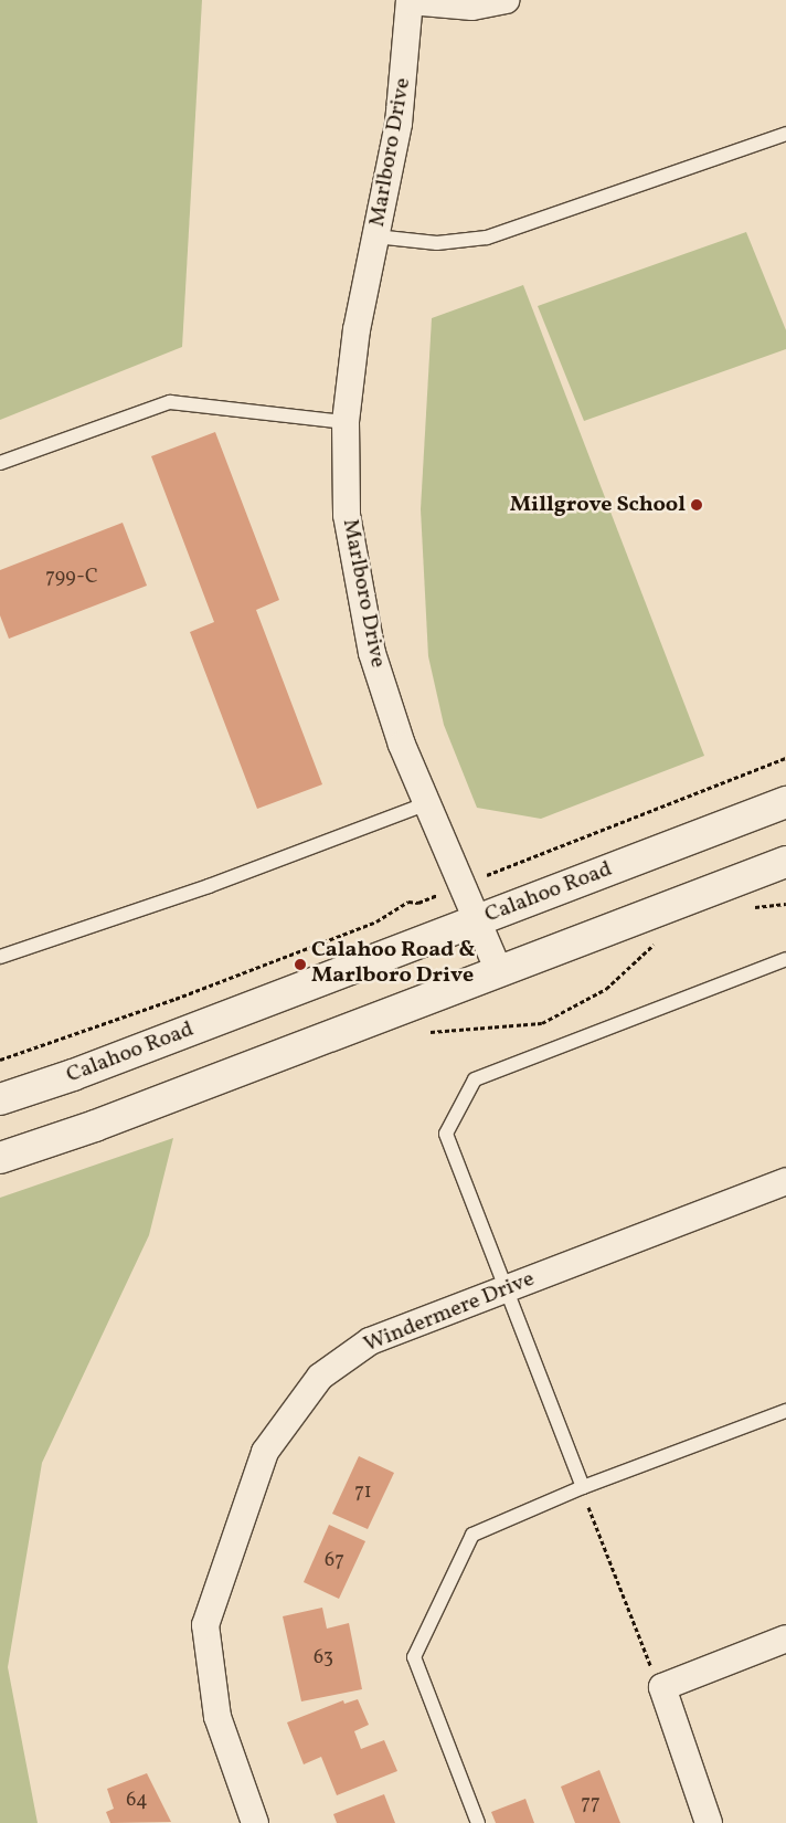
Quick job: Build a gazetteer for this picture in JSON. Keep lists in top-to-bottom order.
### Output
{
  "streets": {
    "main road": ["Calahoo Road"],
    "street": ["Marlboro Drive", "Windermere Drive"]
  },
  "crossings": [
    ["Marlboro Drive", "Calahoo Road"]
  ],
  "places": ["Millgrove School", "Calahoo Road & Marlboro Drive"],
  "house_numbers": [
    "799-C",
    "71",
    "67",
    "63",
    "64",
    "77"
  ]
}
